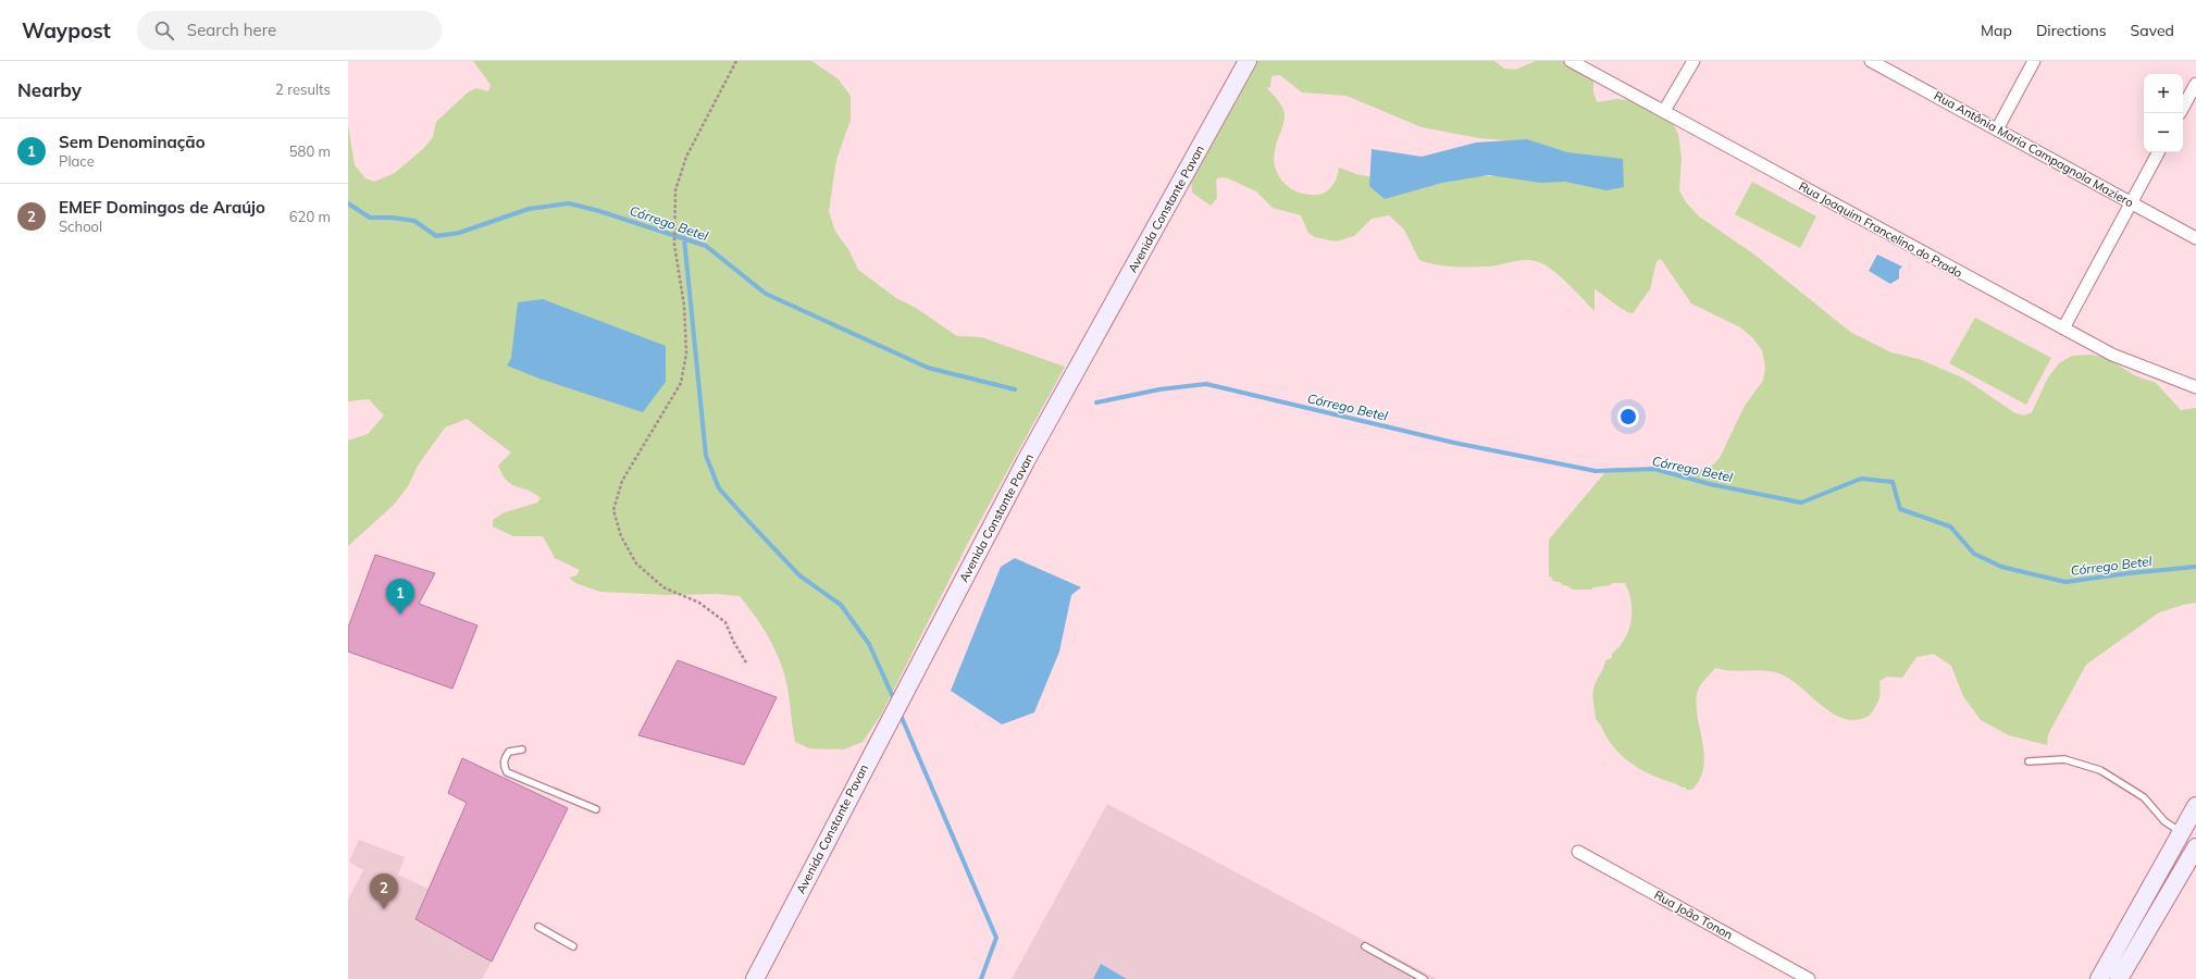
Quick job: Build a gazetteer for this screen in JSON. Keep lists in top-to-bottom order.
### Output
{
  "streets": {
    "street": [
      "Rua Antônia Maria Campagnola Maziero",
      "Avenida Constante Pavan",
      "Rua Joaquim Francelino do Prado",
      "Rua João Tonon"
    ]
  },
  "water": ["Córrego Betel"],
  "page": {
    "header": "Waypost",
    "search": "Search here",
    "nav": ["Map", "Directions", "Saved"],
    "heading": ["Nearby", "2 results"],
    "map_buttons": ["+", "−"],
    "list": [
      {
        "mark": "1",
        "name": "Sem Denominação",
        "note": "Place",
        "value": "580 m"
      },
      {
        "mark": "2",
        "name": "EMEF Domingos de Araújo",
        "note": "School",
        "value": "620 m"
      }
    ],
    "pins": ["1", "2"]
  }
}
